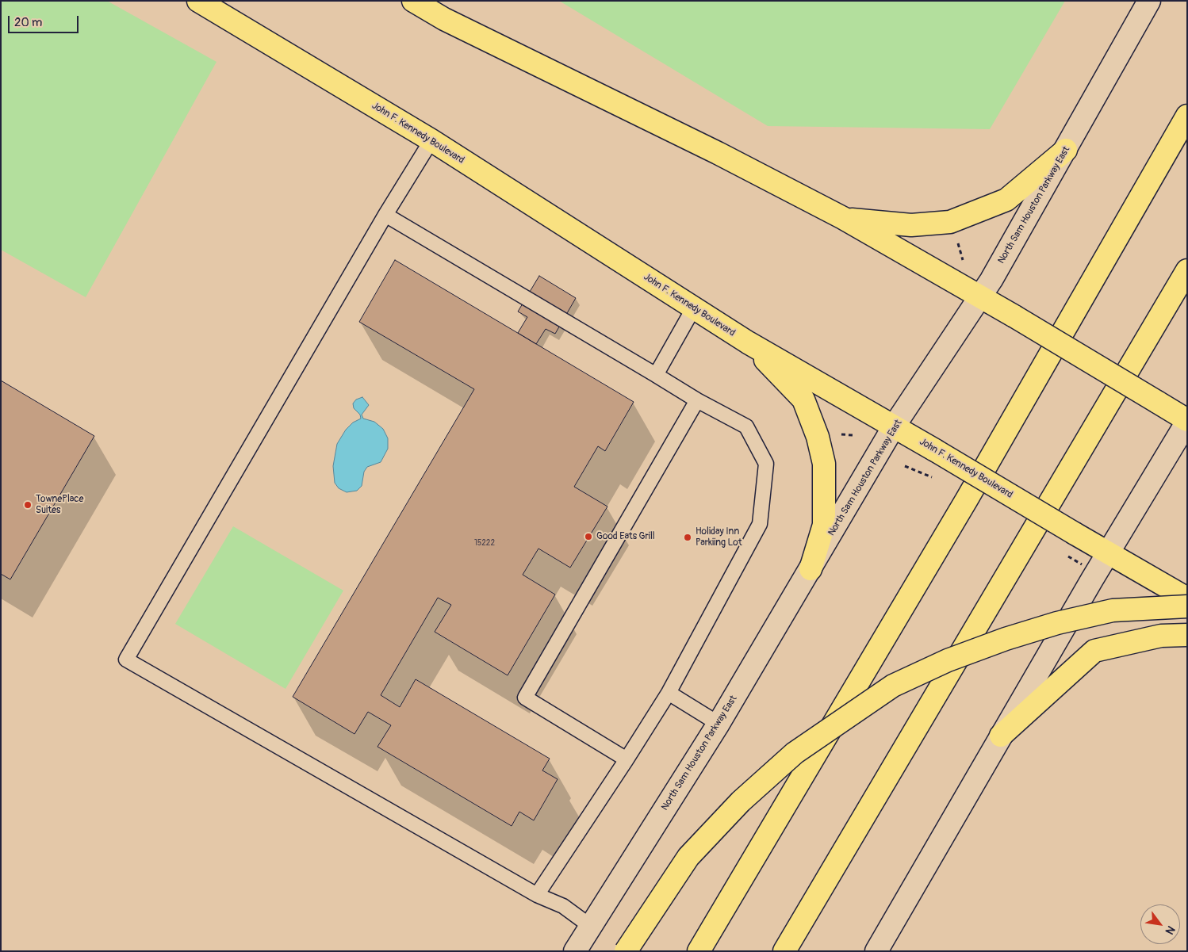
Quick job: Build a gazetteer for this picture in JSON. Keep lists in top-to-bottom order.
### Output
{
  "streets": {
    "main road": ["John F. Kennedy Boulevard", "North Sam Houston Parkway East"]
  },
  "crossings": [
    ["John F. Kennedy Boulevard", "North Sam Houston Parkway East"]
  ],
  "places": ["TownePlace Suites", "Good Eats Grill", "Holiday Inn Parkiing Lot"],
  "house_numbers": ["15222"],
  "scale_bar": "20 m",
  "north": "bottom right"
}
